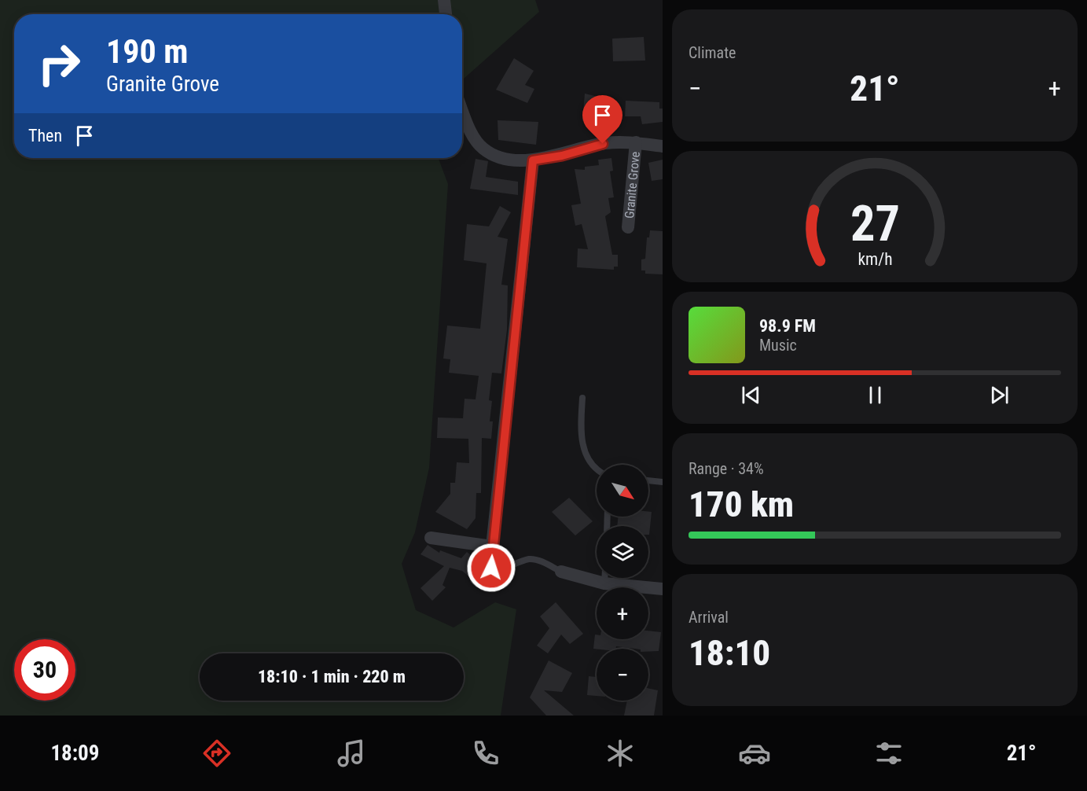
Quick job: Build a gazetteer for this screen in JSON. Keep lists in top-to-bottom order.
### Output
{
  "streets": {
    "street": ["Granite Grove"]
  },
  "north": "bottom right",
  "page": {
    "tile": [
      "Climate",
      ["Range · 34%", "170 km"],
      ["Arrival", "18:10"]
    ],
    "turn": ["190 m", "Granite Grove"],
    "heat": ["−", "21°", "+"],
    "then": "Then",
    "song": ["98.9 FM", "Music"],
    "map_buttons": ["+", "−"],
    "limit": "30",
    "trip": "18:10 · 1 min · 220 m",
    "tabs": ["18:09", "21°"],
    "gauge": ["27", "km/h"]
  }
}
